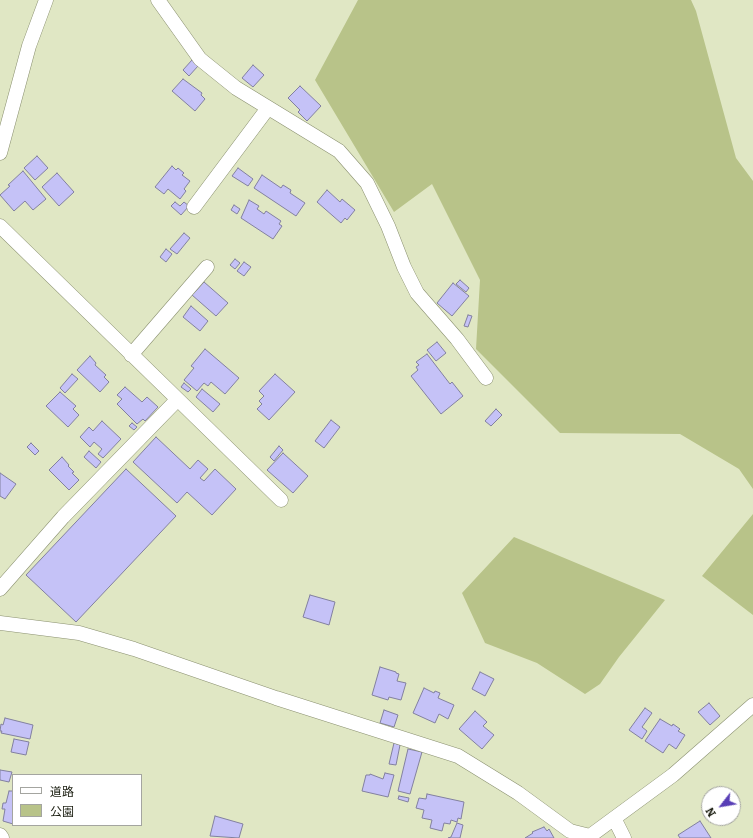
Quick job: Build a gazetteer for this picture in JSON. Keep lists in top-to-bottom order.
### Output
{
  "legend": ["道路", "公園"],
  "north": "bottom left"
}
